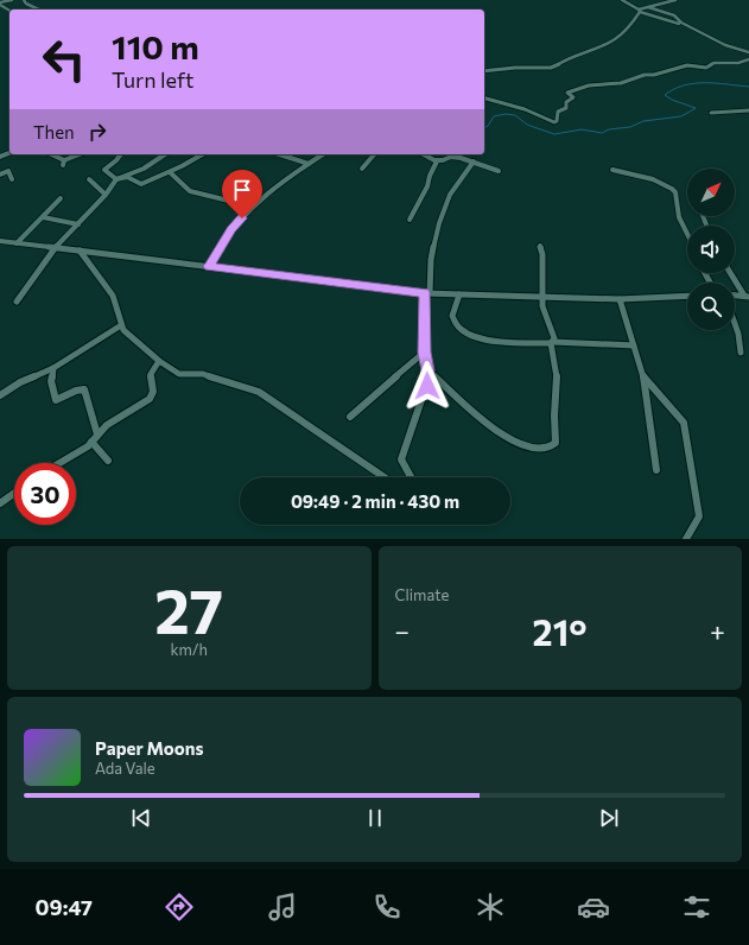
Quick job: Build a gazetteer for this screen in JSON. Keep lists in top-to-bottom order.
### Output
{
  "north": "top right",
  "page": {
    "turn": ["110 m", "Turn left"],
    "then": "Then",
    "limit": "30",
    "trip": "09:49 · 2 min · 430 m",
    "tile": [
      ["27", "km/h"],
      "Climate"
    ],
    "heat": ["−", "21°", "+"],
    "song": ["Paper Moons", "Ada Vale"],
    "tabs": "09:47"
  }
}
